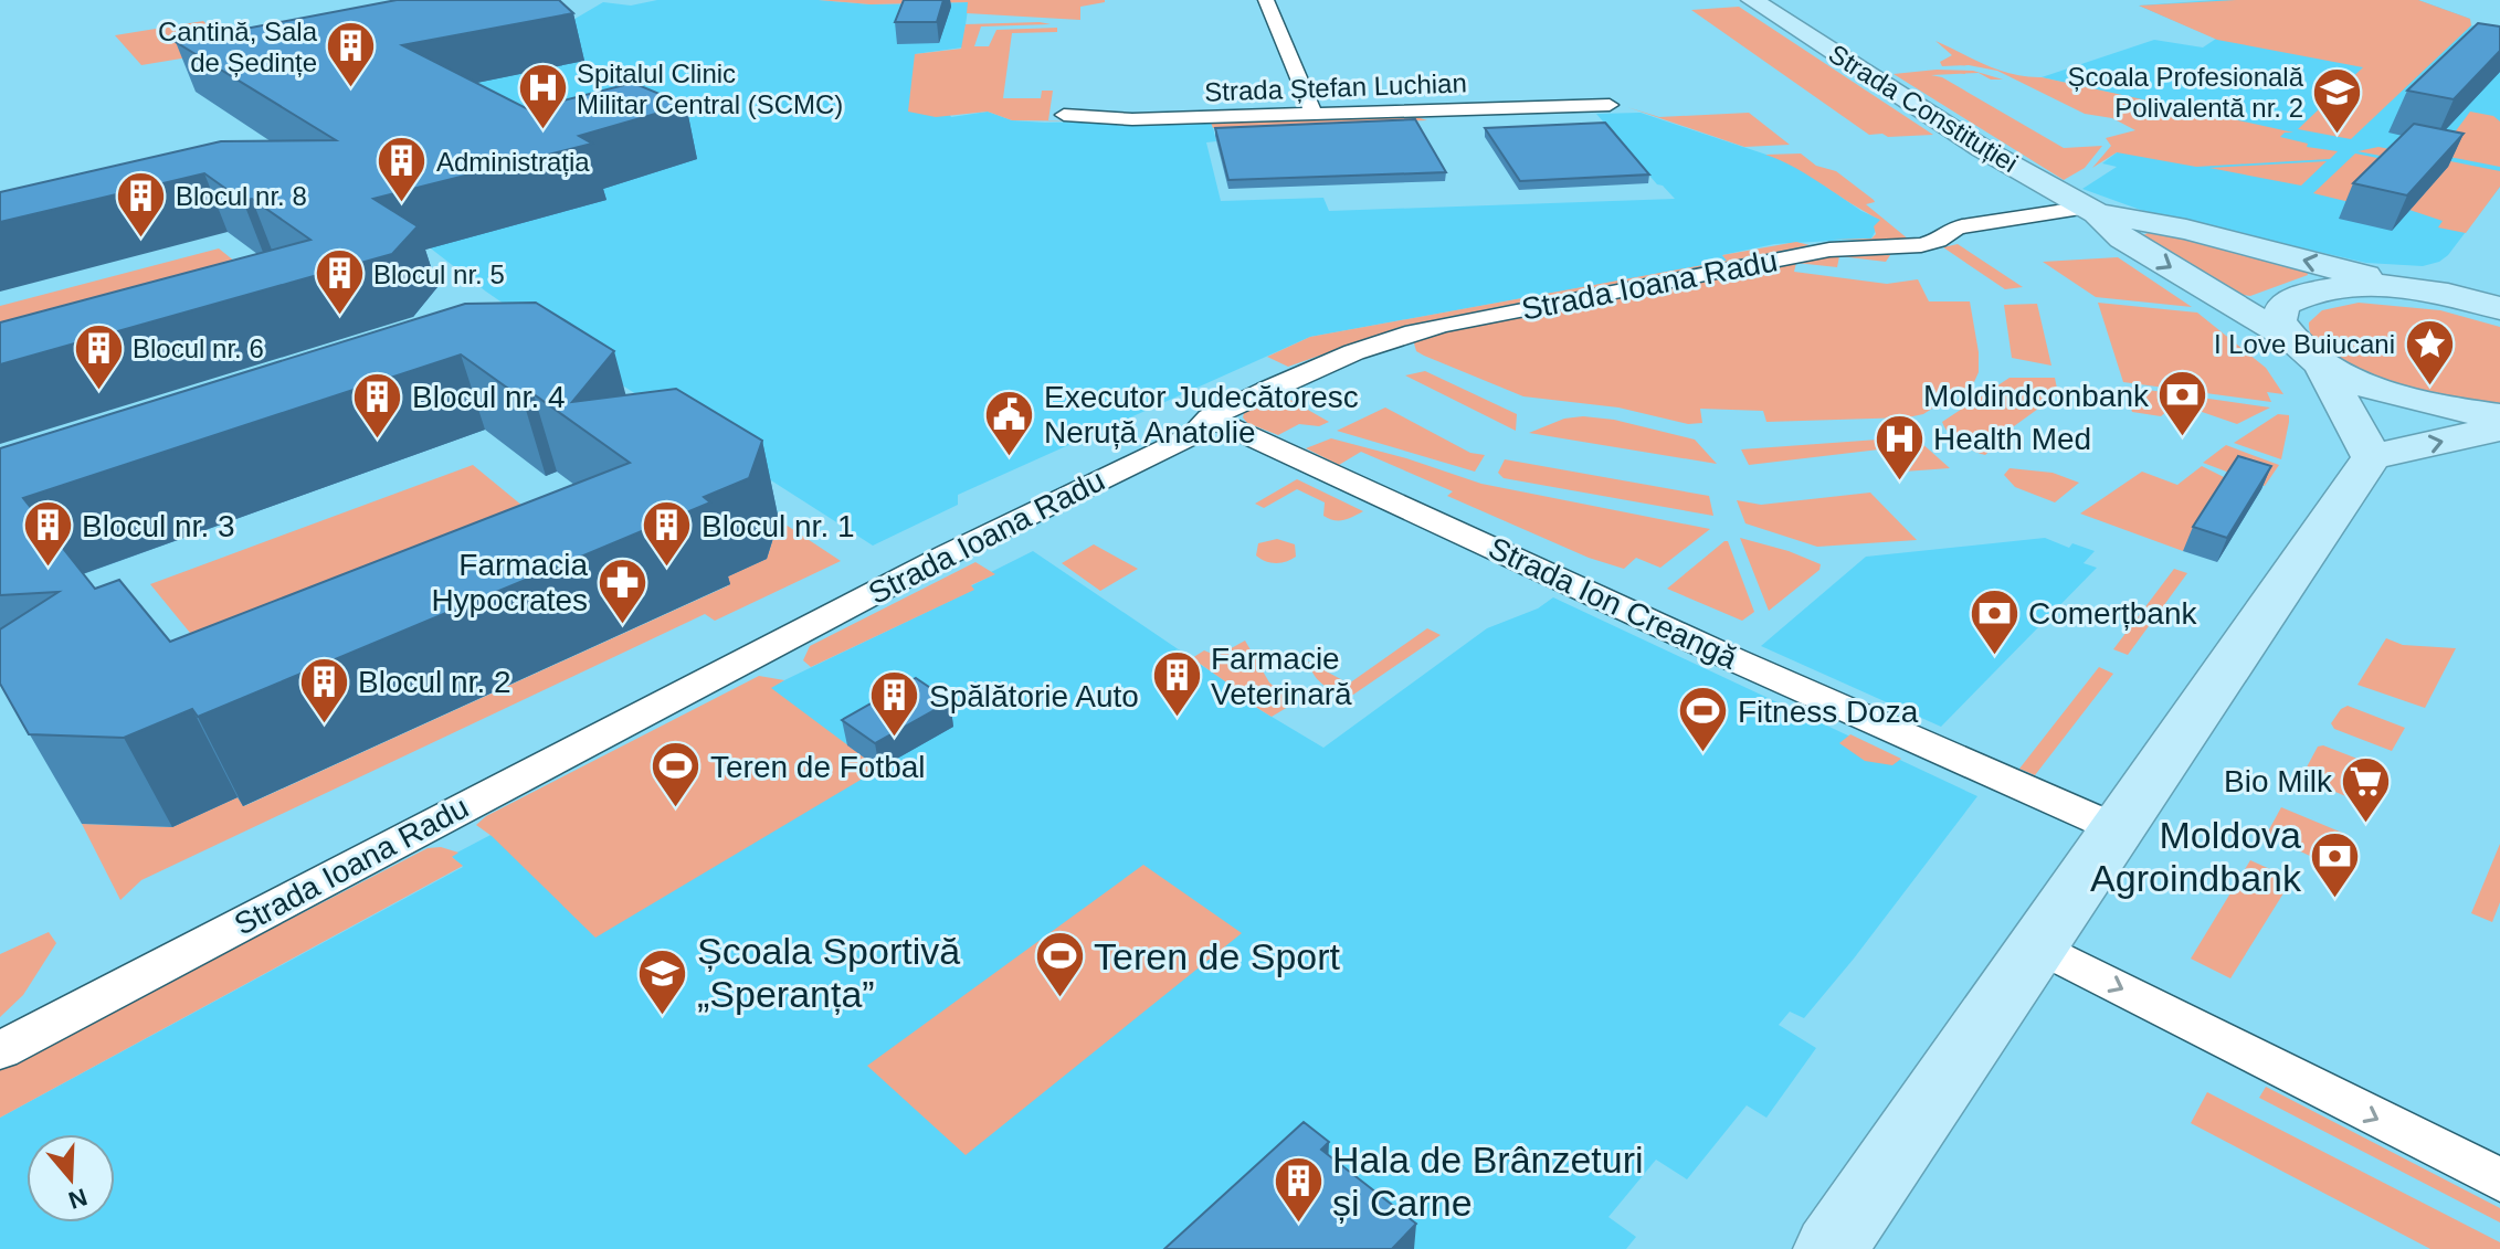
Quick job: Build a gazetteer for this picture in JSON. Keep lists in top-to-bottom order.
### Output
{
  "streets": {
    "main road": ["Strada Constituției"],
    "street": ["Strada Ștefan Luchian", "Strada Ioana Radu", "Strada Ion Creangă"]
  },
  "crossings": [
    ["Strada Constituției", "Strada Ioana Radu"],
    ["Strada Ioana Radu", "Strada Ion Creangă"]
  ],
  "places": {
    "building": [
      "Cantină, Sala de Ședințe",
      "Administrația",
      "Blocul nr. 8",
      "Blocul nr. 5",
      "Blocul nr. 6",
      "Blocul nr. 4",
      "Blocul nr. 3",
      "Blocul nr. 1",
      "Farmacie Veterinară",
      "Blocul nr. 2",
      "Spălătorie Auto",
      "Hala de Brânzeturi și Carne"
    ],
    "hospital": ["Spitalul Clinic Militar Central (SCMC)", "Health Med"],
    "school or university": ["Școala Profesională Polivalentă nr. 2", "Școala Sportivă „Speranța”"],
    "place": ["I Love Buiucani"],
    "bank": ["Moldindconbank", "Comerțbank", "Moldova Agroindbank"],
    "public building": ["Executor Judecătoresc Neruță Anatolie"],
    "pharmacy": ["Farmacia Hypocrates"],
    "sports": ["Fitness Doza", "Teren de Fotbal", "Teren de Sport"],
    "supermarket": ["Bio Milk"]
  },
  "north": "bottom"
}
